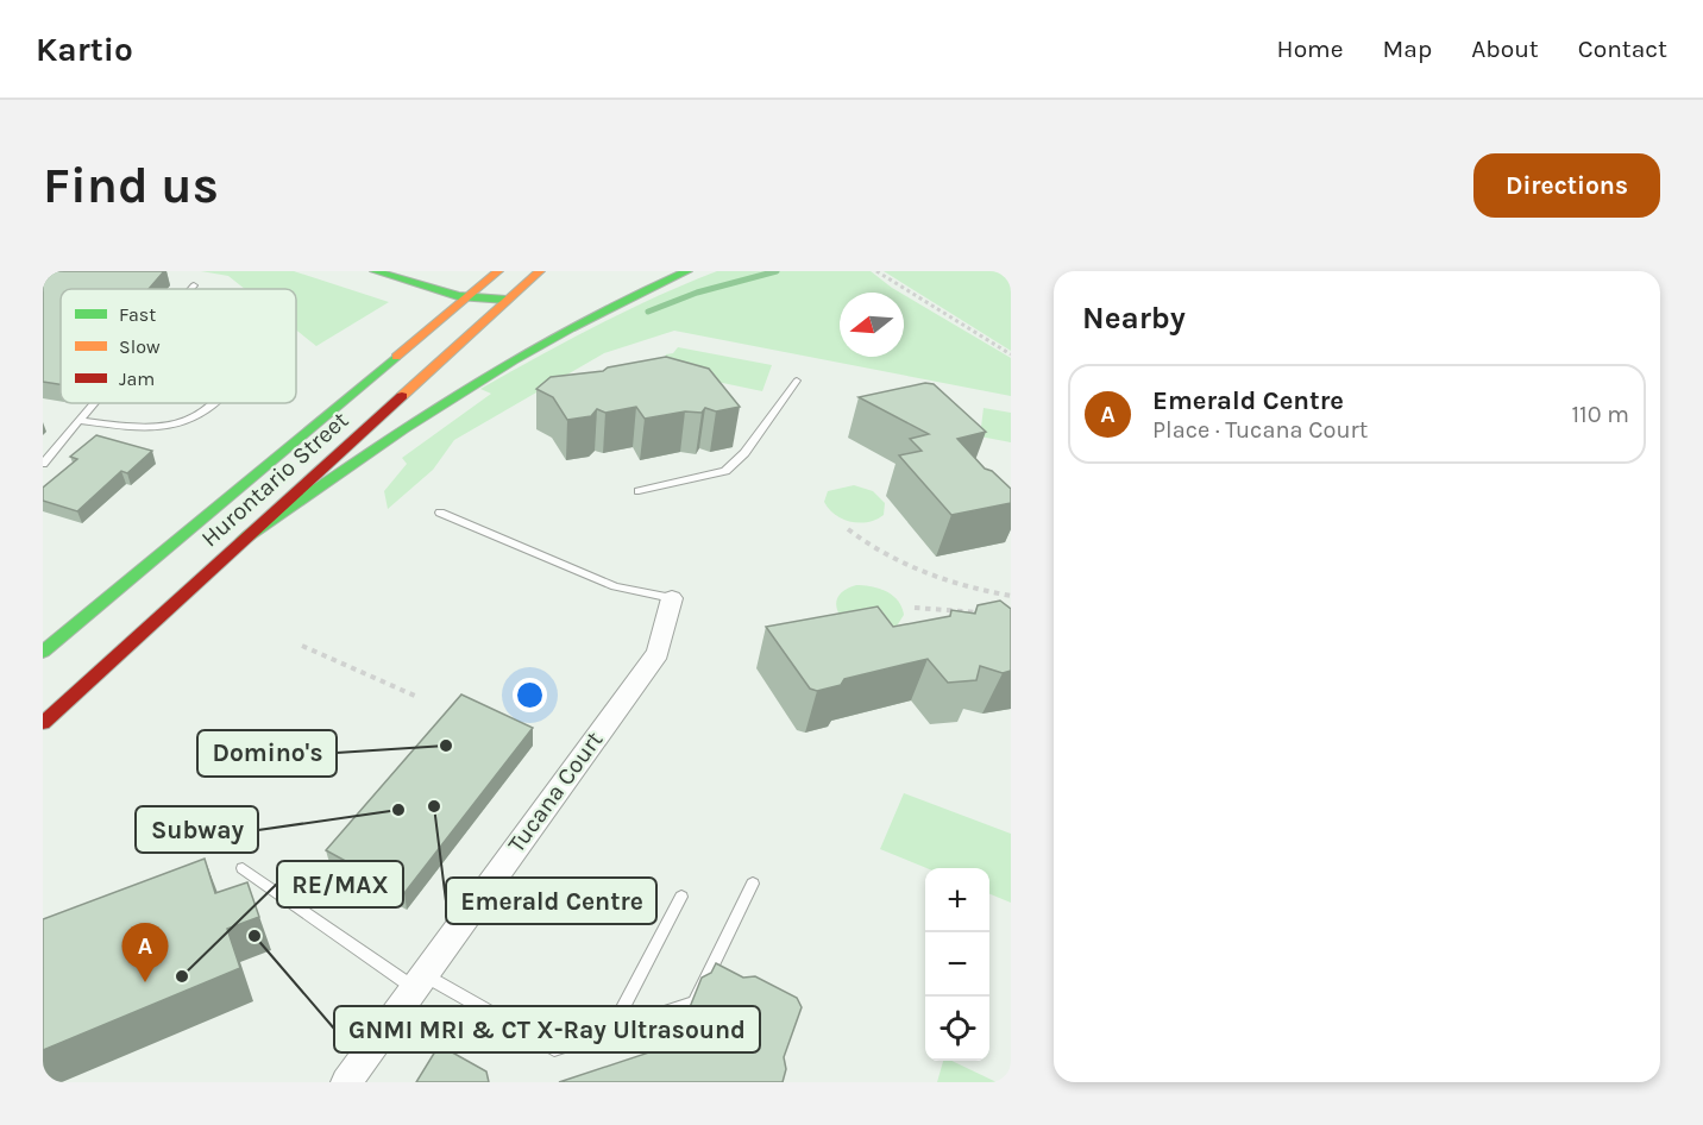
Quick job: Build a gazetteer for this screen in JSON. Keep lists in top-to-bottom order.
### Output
{
  "streets": {
    "main road": ["Hurontario Street"],
    "street": ["Tucana Court"]
  },
  "places": [
    "Domino's",
    "Emerald Centre",
    "Subway",
    "GNMI MRI & CT X-Ray Ultrasound",
    "RE/MAX"
  ],
  "legend": ["Fast", "Slow", "Jam"],
  "north": "left",
  "page": {
    "header": "Kartio",
    "nav": [
      "Home",
      "Map",
      "About",
      "Contact"
    ],
    "buttons": "Directions",
    "title": "Find us",
    "heading": "Nearby",
    "list": [
      {
        "mark": "A",
        "name": "Emerald Centre",
        "note": "Place · Tucana Court",
        "value": "110 m"
      }
    ],
    "map_buttons": ["+", "−"],
    "pins": "A"
  }
}
